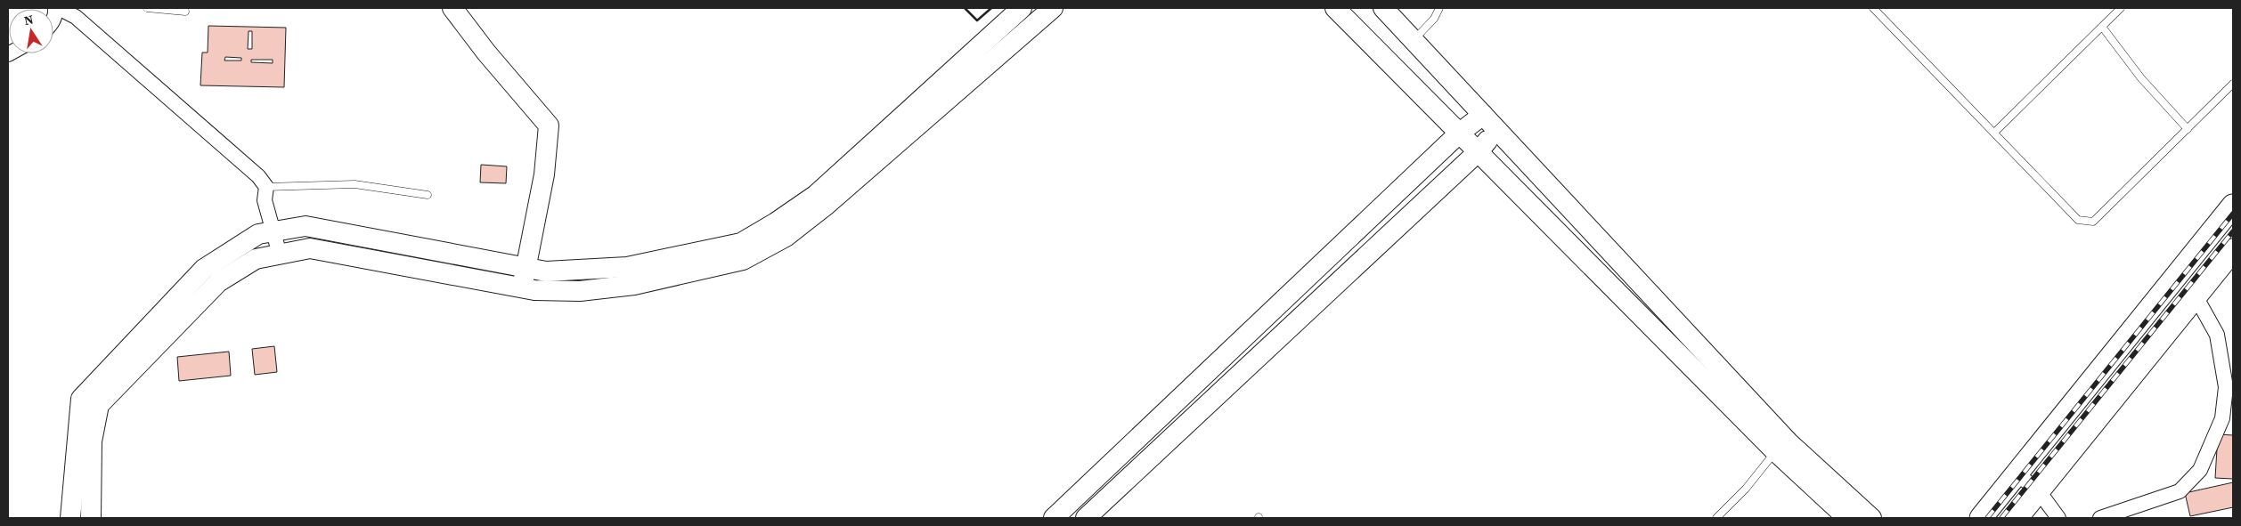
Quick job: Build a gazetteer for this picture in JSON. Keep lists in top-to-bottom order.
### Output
{
  "north": "top"
}
